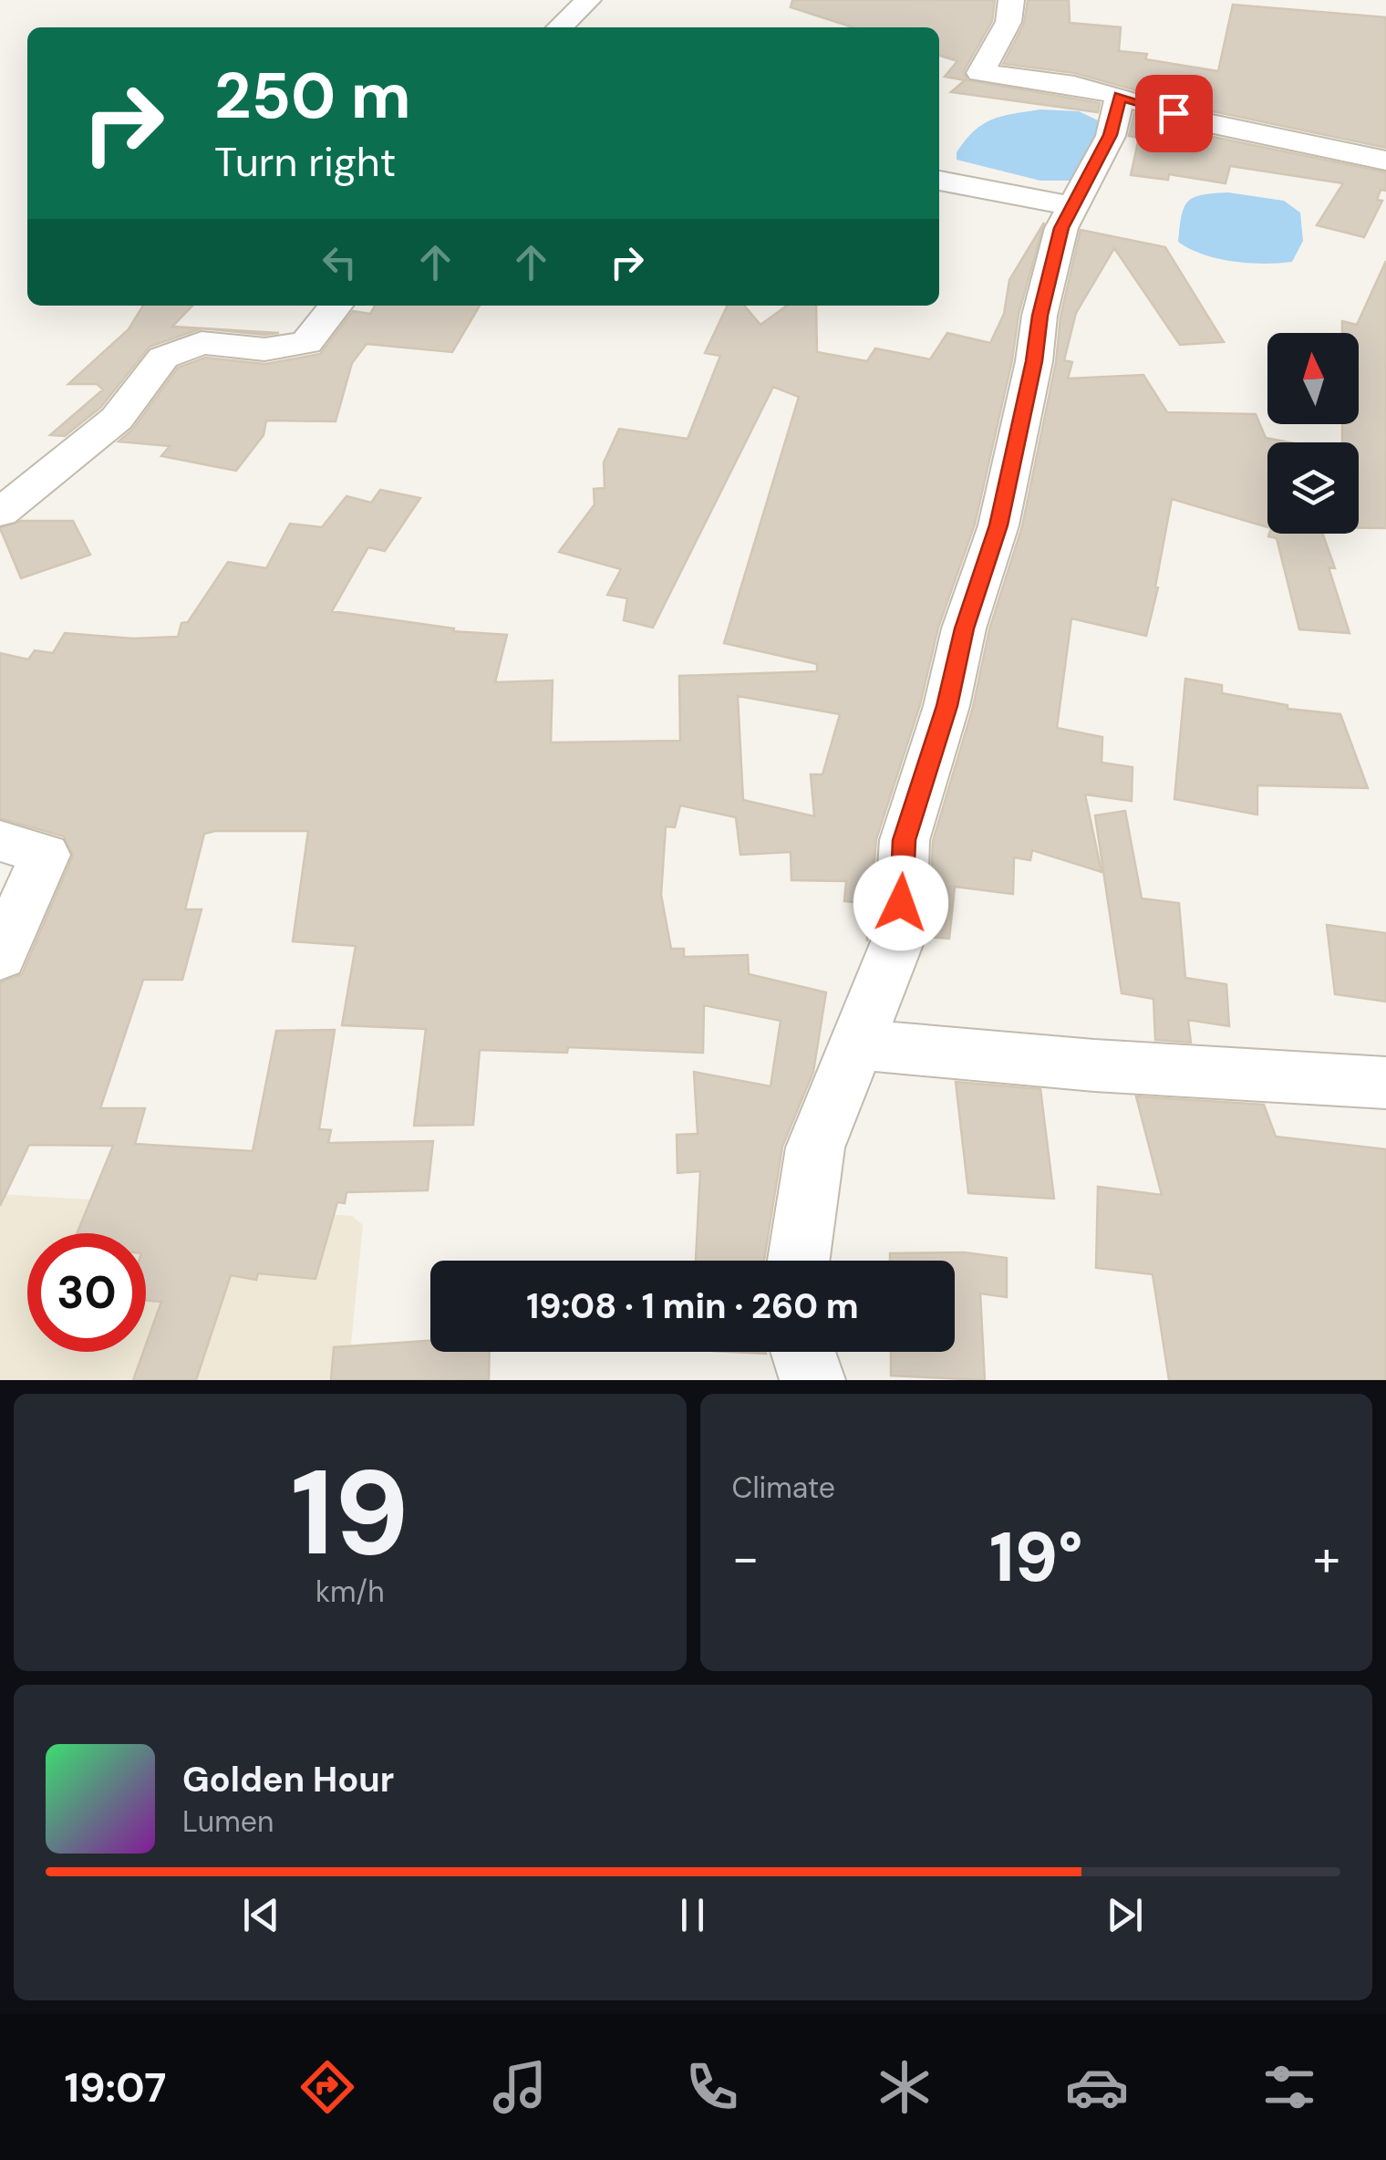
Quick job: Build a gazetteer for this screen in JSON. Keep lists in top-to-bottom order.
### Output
{
  "north": "top",
  "page": {
    "turn": ["250 m", "Turn right"],
    "limit": "30",
    "trip": "19:08 · 1 min · 260 m",
    "tile": [
      ["19", "km/h"],
      "Climate"
    ],
    "heat": ["−", "19°", "+"],
    "song": ["Golden Hour", "Lumen"],
    "tabs": "19:07"
  }
}
